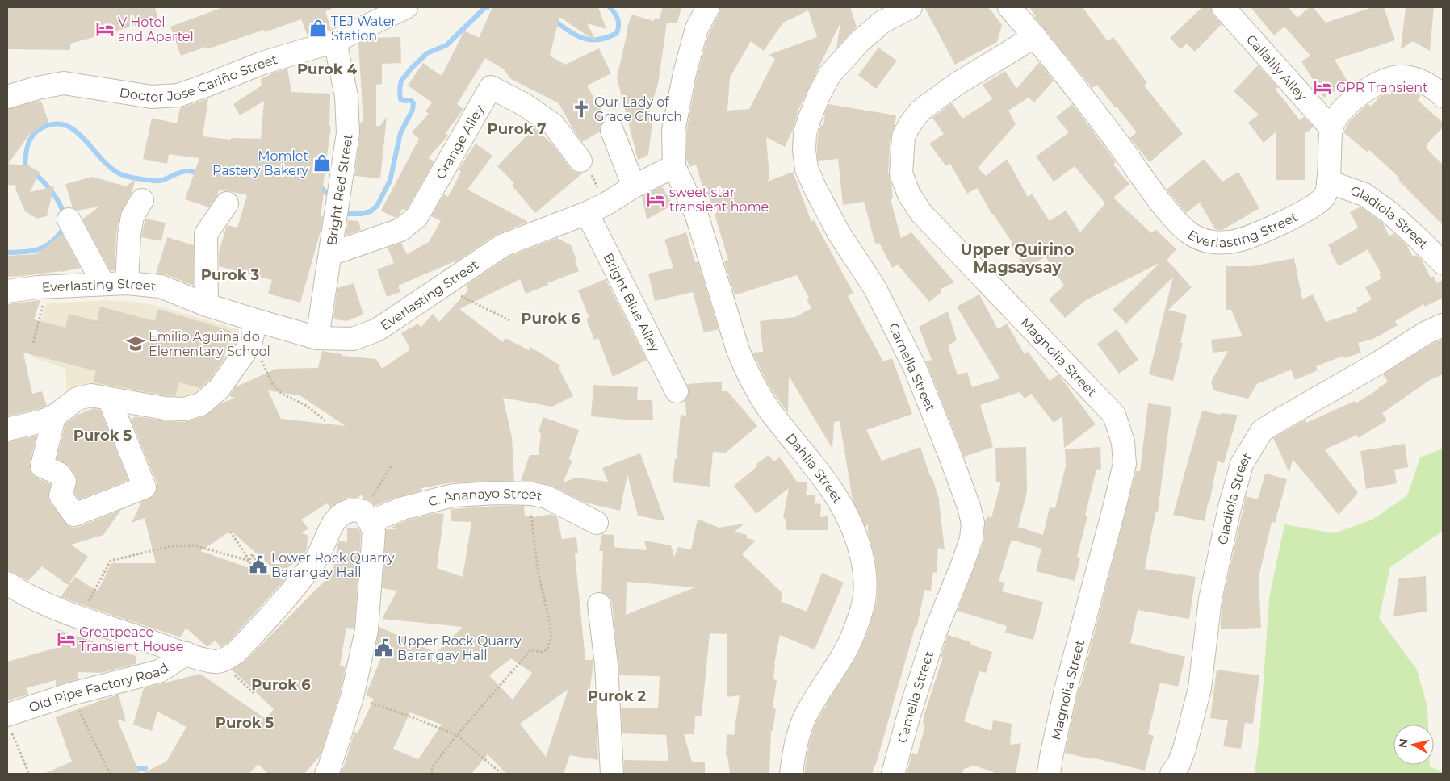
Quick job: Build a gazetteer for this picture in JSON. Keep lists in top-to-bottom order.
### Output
{
  "streets": {
    "street": [
      "Callalily Alley",
      "Doctor Jose Cariño Street",
      "Orange Alley",
      "Bright Red Street",
      "Gladiola Street",
      "Everlasting Street",
      "Bright Blue Alley",
      "Magnolia Street",
      "Camella Street",
      "Dahlia Street",
      "C. Ananayo Street",
      "Old Pipe Factory Road"
    ]
  },
  "crossings": [
    ["Callalily Alley", "Everlasting Street"],
    ["Doctor Jose Cariño Street", "Bright Red Street"],
    ["Orange Alley", "Bright Red Street"],
    ["Bright Red Street", "Everlasting Street"],
    ["Gladiola Street", "Everlasting Street"],
    ["Everlasting Street", "Bright Blue Alley"],
    ["Everlasting Street", "Magnolia Street"],
    ["Everlasting Street", "Dahlia Street"],
    ["C. Ananayo Street", "Old Pipe Factory Road"]
  ],
  "districts": [
    "Purok 4",
    "Purok 7",
    "Upper Quirino Magsaysay",
    "Purok 3",
    "Purok 6",
    "Purok 5",
    "Purok 6",
    "Purok 2",
    "Purok 5"
  ],
  "places": {
    "shop": ["TEJ Water Station", "Momlet Pastery Bakery"],
    "hotel": [
      "V Hotel and Apartel",
      "GPR Transient",
      "sweet star transient home",
      "Greatpeace Transient House"
    ],
    "church": ["Our Lady of Grace Church"],
    "school or university": ["Emilio Aguinaldo Elementary School"],
    "public building": ["Lower Rock Quarry Barangay Hall", "Upper Rock Quarry Barangay Hall"]
  },
  "north": "left"
}
